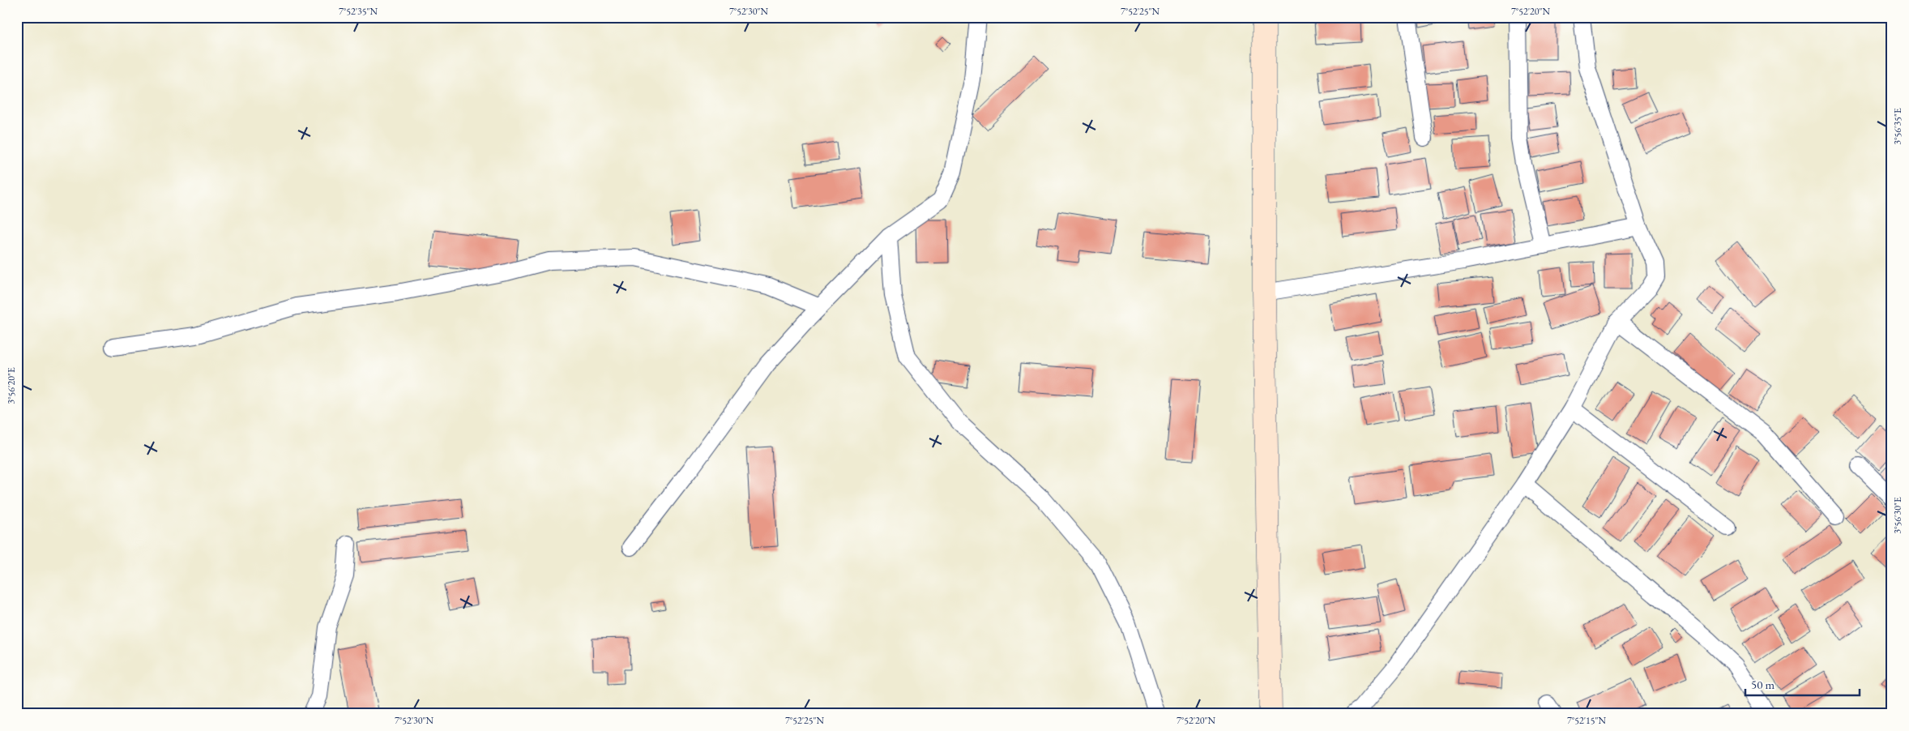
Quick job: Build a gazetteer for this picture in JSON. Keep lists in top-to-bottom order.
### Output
{
  "scale_bar": "50 m",
  "coordinates": [
    "7°52'35\"N",
    "7°52'30\"N",
    "7°52'25\"N",
    "7°52'20\"N",
    "3°56'35\"E",
    "3°56'20\"E",
    "3°56'30\"E",
    "7°52'15\"N"
  ]
}
